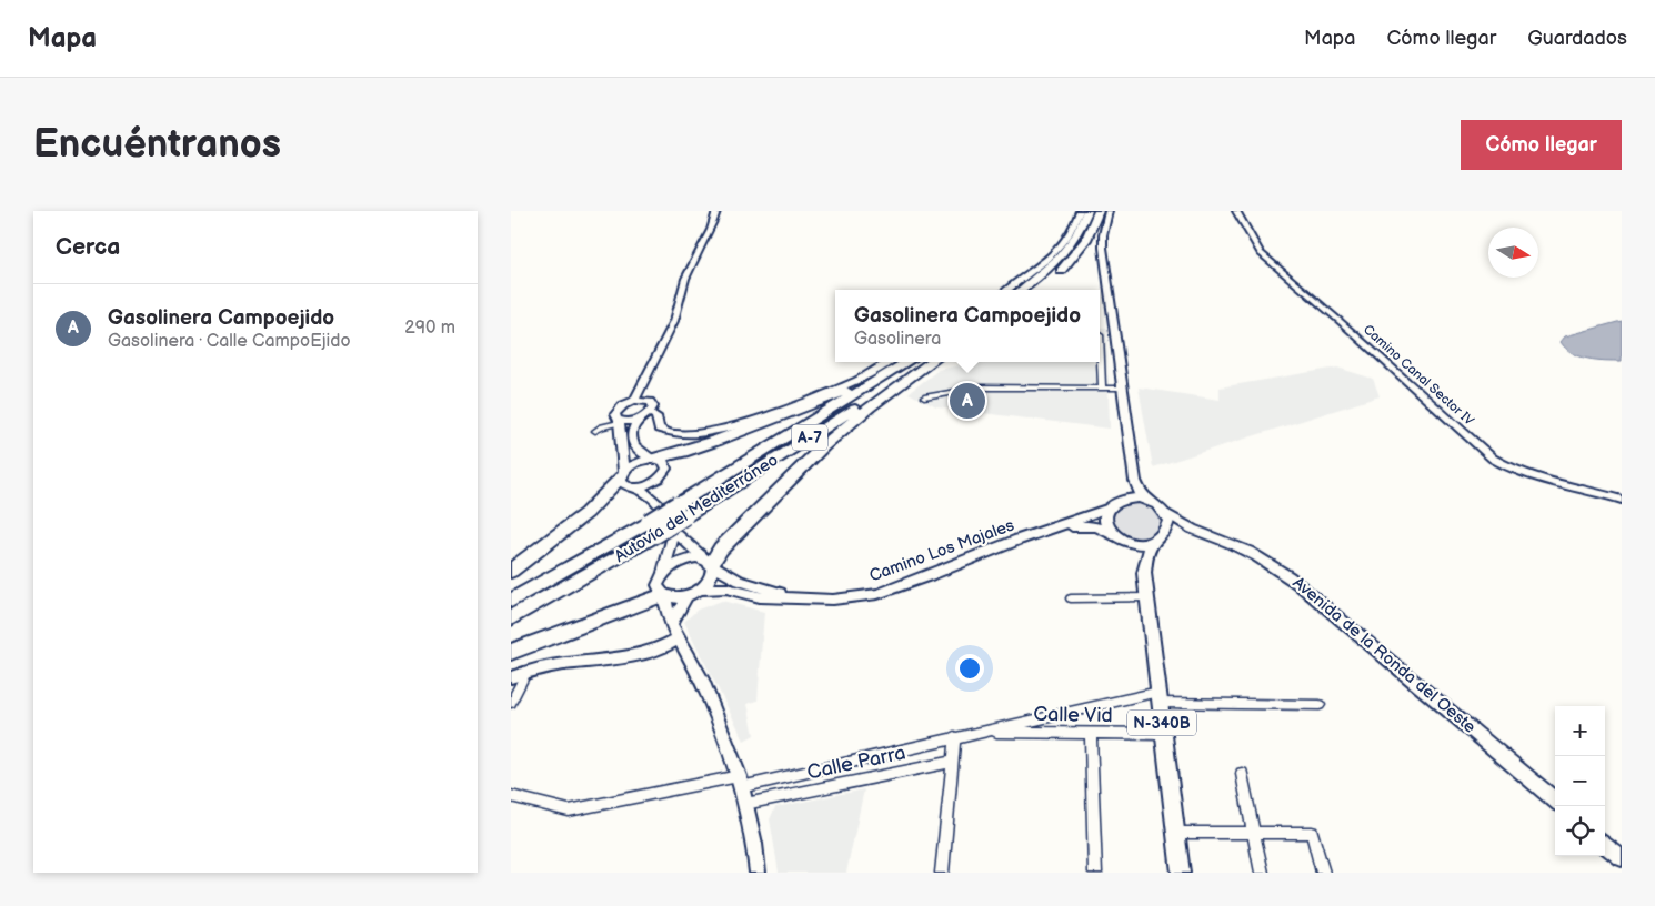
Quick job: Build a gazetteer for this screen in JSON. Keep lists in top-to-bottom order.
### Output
{
  "streets": {
    "highway": ["A-7", "Autovía del Mediterráneo"],
    "main road": ["N-340B"],
    "street": [
      "Camino Canal Sector IV",
      "Camino Los Majales",
      "Avenida de la Ronda del Oeste",
      "Calle Vid",
      "Calle Parra"
    ]
  },
  "crossings": [
    ["Camino Los Majales", "Avenida de la Ronda del Oeste"],
    ["Camino Los Majales", "N-340B"],
    ["Avenida de la Ronda del Oeste", "N-340B"],
    ["Calle Vid", "N-340B"],
    ["Calle Vid", "Calle Parra"],
    ["N-340B", "Calle Parra"]
  ],
  "north": "right",
  "page": {
    "header": "Mapa",
    "nav": ["Mapa", "Cómo llegar", "Guardados"],
    "buttons": "Cómo llegar",
    "title": "Encuéntranos",
    "heading": "Cerca",
    "list": [
      {
        "mark": "A",
        "name": "Gasolinera Campoejido",
        "note": "Gasolinera · Calle CampoEjido",
        "value": "290 m"
      }
    ],
    "popup": ["Gasolinera Campoejido", "Gasolinera"],
    "pins": "A",
    "map_buttons": ["+", "−"]
  }
}
